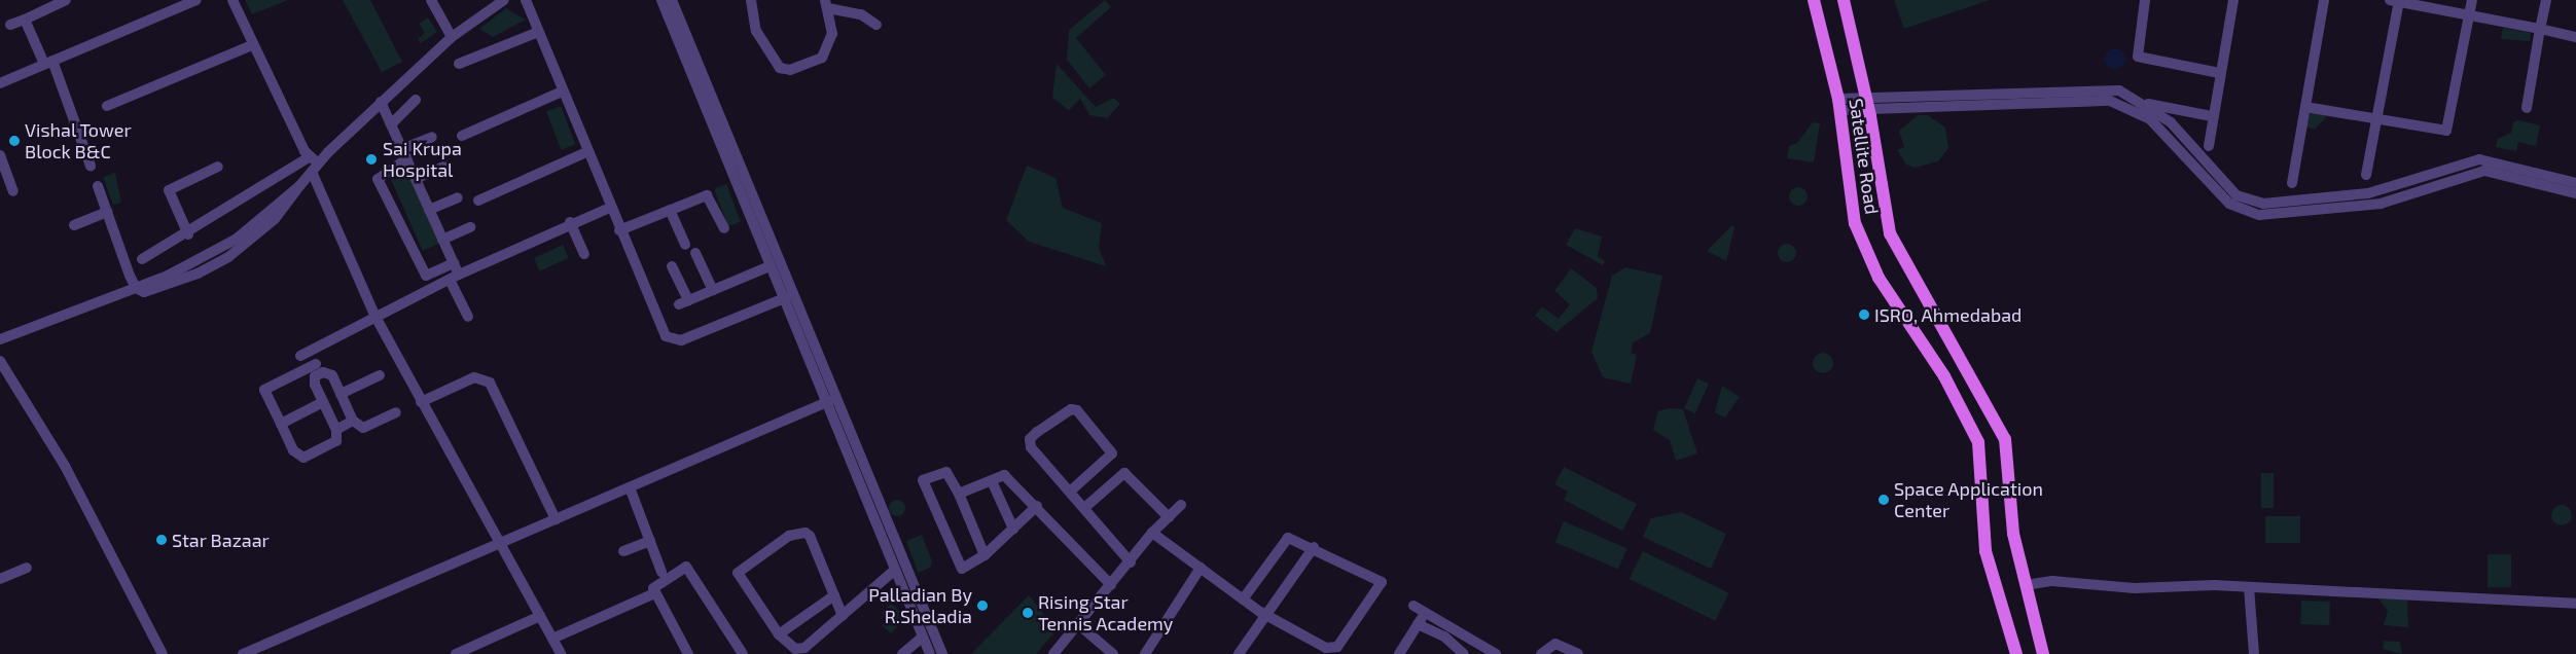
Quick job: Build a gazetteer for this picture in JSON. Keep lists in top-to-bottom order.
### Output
{
  "streets": {
    "main road": ["Satellite Road"]
  },
  "places": [
    "Vishal Tower Block B&C",
    "Sai Krupa Hospital",
    "ISRO, Ahmedabad",
    "Space Application Center",
    "Star Bazaar",
    "Palladian By R.Sheladia",
    "Rising Star Tennis Academy"
  ]
}
